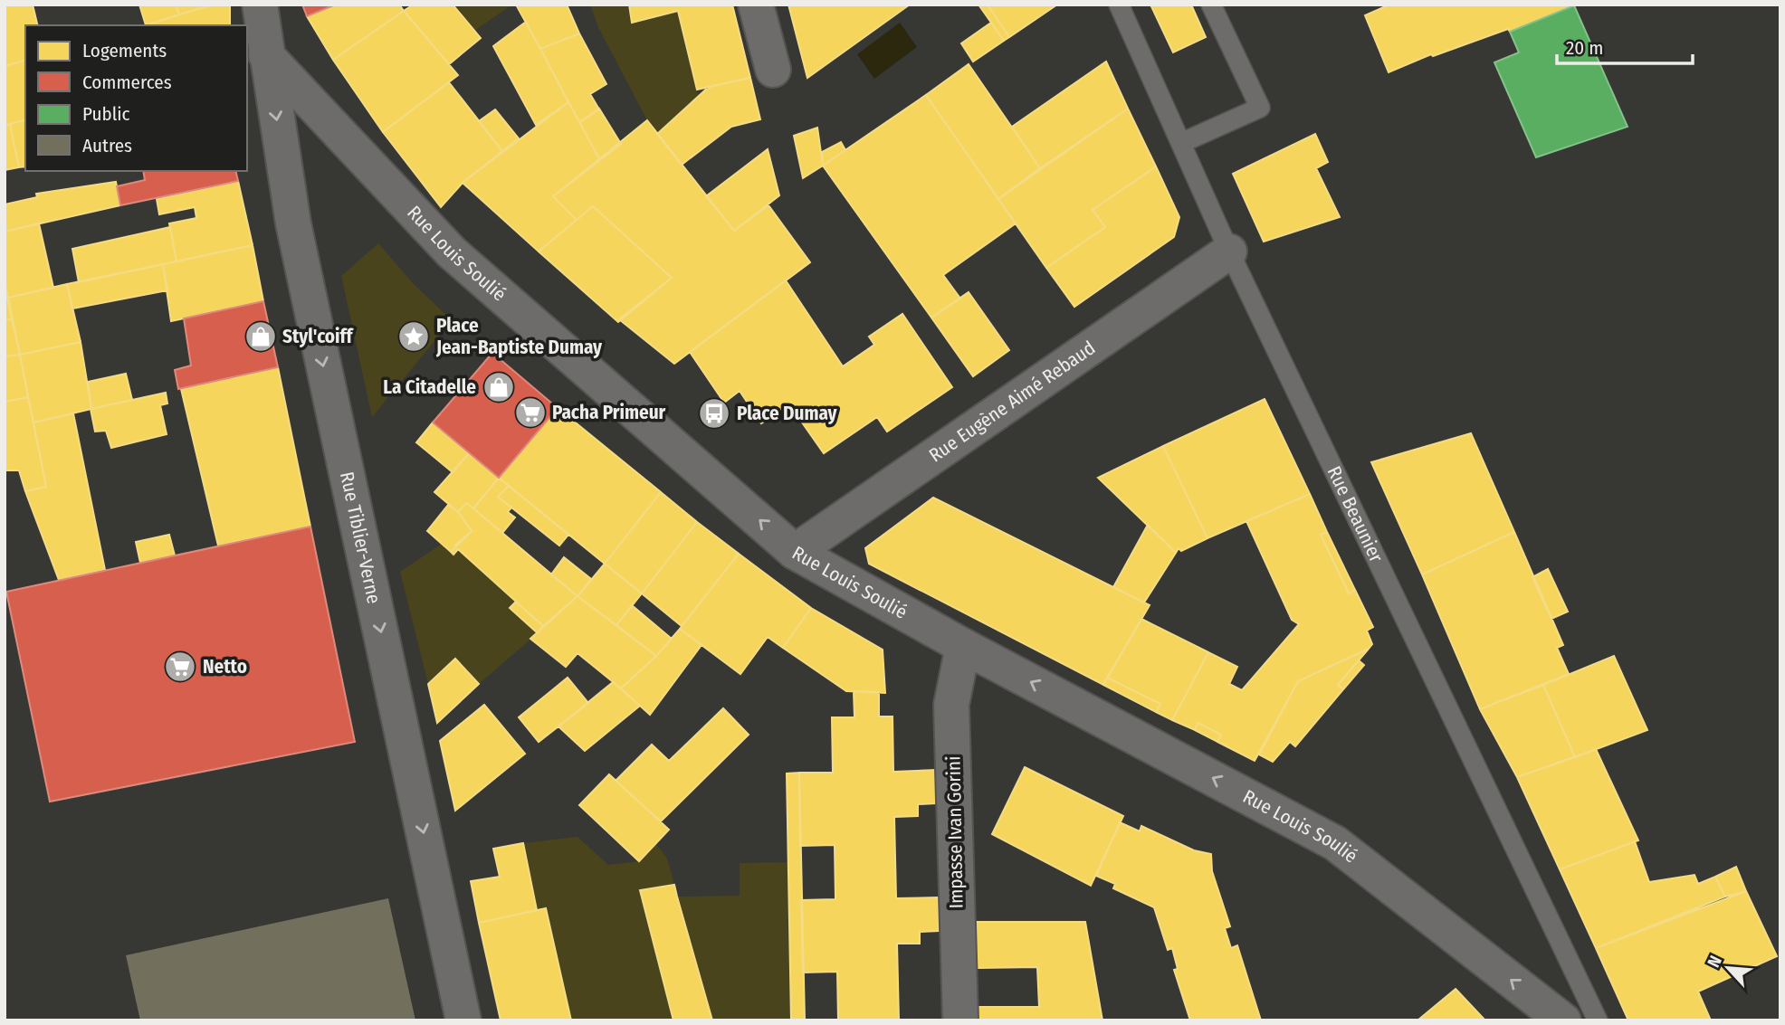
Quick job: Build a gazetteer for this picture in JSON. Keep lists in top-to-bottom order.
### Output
{
  "streets": {
    "street": [
      "Rue Louis Soulié",
      "Rue Eugène Aimé Rebaud",
      "Rue Tiblier-Verne",
      "Impasse Ivan Gorini"
    ],
    "lane": ["Rue Beaunier"]
  },
  "crossings": [
    ["Rue Louis Soulié", "Rue Eugène Aimé Rebaud"],
    ["Rue Louis Soulié", "Rue Tiblier-Verne"],
    ["Rue Louis Soulié", "Impasse Ivan Gorini"],
    ["Rue Eugène Aimé Rebaud", "Rue Beaunier"]
  ],
  "one_way": ["Rue Louis Soulié", "Rue Tiblier-Verne"],
  "places": {
    "shop": ["Styl'coiff", "La Citadelle"],
    "place": ["Place Jean-Baptiste Dumay"],
    "supermarket": ["Pacha Primeur", "Netto"],
    "bus stop": ["Place Dumay"]
  },
  "legend": [
    "Logements",
    "Commerces",
    "Public",
    "Autres"
  ],
  "scale_bar": "20 m",
  "north": "top left"
}
